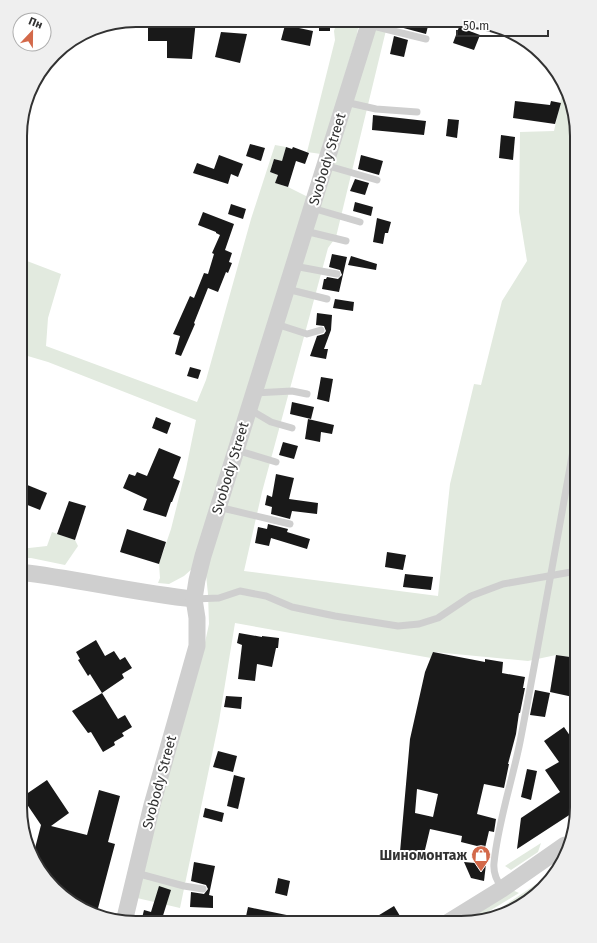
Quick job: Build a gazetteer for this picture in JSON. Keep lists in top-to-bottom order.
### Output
{
  "streets": {
    "street": ["Svobody Street"]
  },
  "places": {
    "shop": ["Шиномонтаж"]
  },
  "scale_bar": "50 m",
  "north": "top"
}
